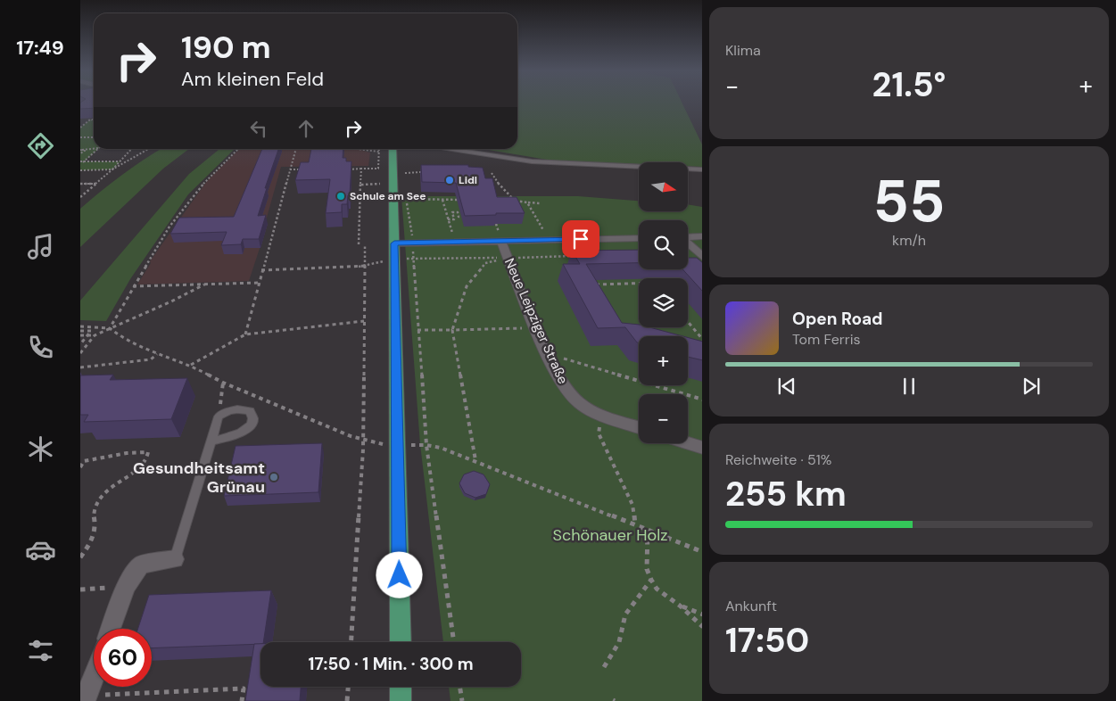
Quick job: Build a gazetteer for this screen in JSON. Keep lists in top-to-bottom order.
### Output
{
  "streets": {
    "street": ["Neue Leipziger Straße"]
  },
  "parks": ["Schönauer Holz"],
  "places": ["Lidl", "Schule am See", "Gesundheitsamt Grünau"],
  "north": "right",
  "page": {
    "tabs": "17:49",
    "tile": [
      "Klima",
      ["55", "km/h"],
      ["Reichweite · 51%", "255 km"],
      ["Ankunft", "17:50"]
    ],
    "turn": ["190 m", "Am kleinen Feld"],
    "heat": ["−", "21.5°", "+"],
    "map_buttons": ["+", "−"],
    "song": ["Open Road", "Tom Ferris"],
    "limit": "60",
    "trip": "17:50 · 1 Min. · 300 m"
  }
}
